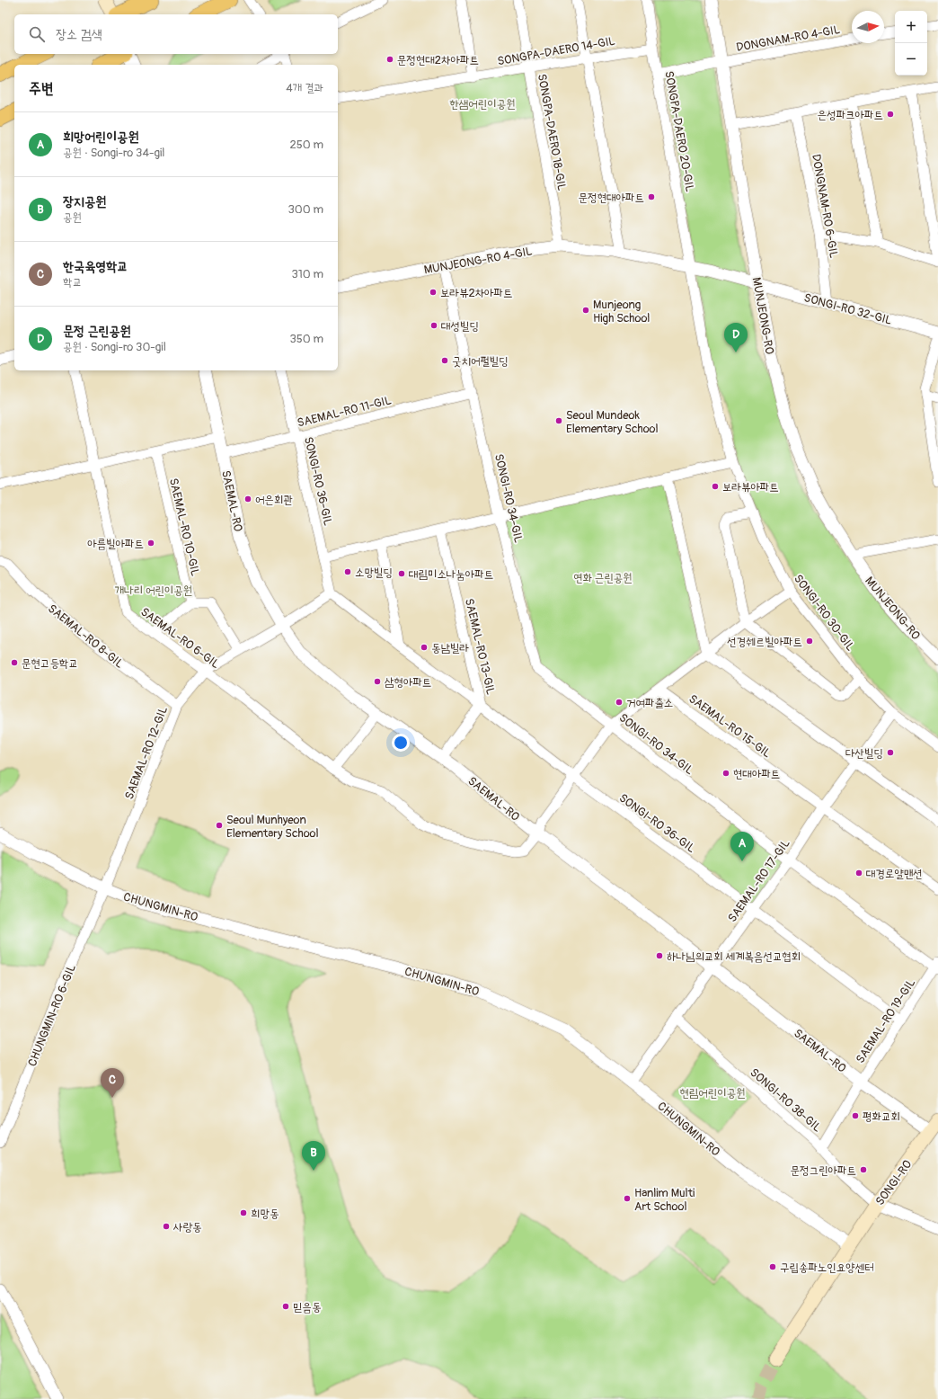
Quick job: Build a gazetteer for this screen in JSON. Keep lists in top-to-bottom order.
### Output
{
  "streets": {
    "main road": ["SONGI-RO"],
    "street": [
      "DONGNAM-RO 4-GIL",
      "SONGPA-DAERO 14-GIL",
      "SONGPA-DAERO 20-GIL",
      "SONGPA-DAERO 18-GIL",
      "DONGNAM-RO 6-GIL",
      "MUNJEONG-RO 4-GIL",
      "SONGI-RO 32-GIL",
      "MUNJEONG-RO",
      "SAEMAL-RO 11-GIL",
      "SONGI-RO 36-GIL",
      "SONGI-RO 34-GIL",
      "SAEMAL-RO",
      "SAEMAL-RO 10-GIL",
      "SONGI-RO 30-GIL",
      "SAEMAL-RO 8-GIL",
      "SAEMAL-RO 6-GIL",
      "SAEMAL-RO 13-GIL",
      "SAEMAL-RO 15-GIL",
      "SAEMAL-RO 12-GIL",
      "SAEMAL-RO 17-GIL",
      "CHUNGMIN-RO",
      "CHUNGMIN-RO 6-GIL",
      "SAEMAL-RO 19-GIL",
      "SONGI-RO 38-GIL"
    ]
  },
  "crossings": [
    ["DONGNAM-RO 4-GIL", "MUNJEONG-RO"],
    ["SONGPA-DAERO 14-GIL", "SONGPA-DAERO 20-GIL"],
    ["SONGPA-DAERO 14-GIL", "SONGPA-DAERO 18-GIL"],
    ["SONGPA-DAERO 20-GIL", "MUNJEONG-RO 4-GIL"],
    ["SONGPA-DAERO 20-GIL", "SONGI-RO 30-GIL"],
    ["SONGPA-DAERO 18-GIL", "MUNJEONG-RO 4-GIL"],
    ["DONGNAM-RO 6-GIL", "SONGI-RO 32-GIL"],
    ["MUNJEONG-RO 4-GIL", "SONGI-RO 32-GIL"],
    ["MUNJEONG-RO 4-GIL", "MUNJEONG-RO"],
    ["MUNJEONG-RO 4-GIL", "SONGI-RO 34-GIL"],
    ["MUNJEONG-RO 4-GIL", "SONGI-RO 30-GIL"],
    ["SONGI-RO 32-GIL", "MUNJEONG-RO"],
    ["SAEMAL-RO 11-GIL", "SONGI-RO 36-GIL"],
    ["SAEMAL-RO 11-GIL", "SONGI-RO 34-GIL"],
    ["SAEMAL-RO 11-GIL", "SAEMAL-RO"],
    ["SONGI-RO 36-GIL", "SAEMAL-RO 13-GIL"],
    ["SONGI-RO 36-GIL", "SAEMAL-RO 17-GIL"],
    ["SONGI-RO 36-GIL", "SAEMAL-RO 19-GIL"],
    ["SONGI-RO 34-GIL", "SAEMAL-RO 17-GIL"],
    ["SONGI-RO 34-GIL", "SAEMAL-RO 19-GIL"],
    ["SAEMAL-RO", "SAEMAL-RO 6-GIL"],
    ["SAEMAL-RO", "SAEMAL-RO 13-GIL"],
    ["SAEMAL-RO", "SAEMAL-RO 12-GIL"],
    ["SAEMAL-RO", "SAEMAL-RO 17-GIL"],
    ["SAEMAL-RO", "SAEMAL-RO 19-GIL"],
    ["SAEMAL-RO", "SONGI-RO"],
    ["SONGI-RO 30-GIL", "SAEMAL-RO 17-GIL"],
    ["SAEMAL-RO 8-GIL", "SAEMAL-RO 12-GIL"],
    ["SAEMAL-RO 6-GIL", "SAEMAL-RO 12-GIL"],
    ["SAEMAL-RO 15-GIL", "SAEMAL-RO 17-GIL"],
    ["SAEMAL-RO 12-GIL", "CHUNGMIN-RO"],
    ["SAEMAL-RO 12-GIL", "CHUNGMIN-RO 6-GIL"],
    ["CHUNGMIN-RO", "CHUNGMIN-RO 6-GIL"],
    ["CHUNGMIN-RO", "SONGI-RO"],
    ["SAEMAL-RO 19-GIL", "SONGI-RO 38-GIL"],
    ["SONGI-RO 38-GIL", "SONGI-RO"]
  ],
  "parks": [
    "한샘어린이공원",
    "연화 근린공원",
    "개나리 어린이공원",
    "현림어린이공원"
  ],
  "places": [
    "문정현대2차아파트",
    "은성파크아파트",
    "문정현대아파트",
    "보라뷰2차아파트",
    "Munjeong High School",
    "대성빌딩",
    "굿치어펄빌딩",
    "Seoul Mundeok Elementary School",
    "보라뷰아파트",
    "어은회관",
    "아름빌아파트",
    "소망빌딩",
    "대림미소나눔아파트",
    "선경쉐르빌아파트",
    "동남빌라",
    "문현고등학교",
    "삼형아파트",
    "거여파출소",
    "다산빌딩",
    "현대아파트",
    "Seoul Munhyeon Elementary School",
    "대경로얄맨션",
    "하나님의교회 세계복음선교협회",
    "평화교회",
    "문정그린아파트",
    "Hanlim Multi Art School",
    "희망동",
    "사랑동",
    "구립송파노인요양센터",
    "믿음동"
  ],
  "north": "right",
  "page": {
    "map_buttons": ["+", "−"],
    "search": "장소 검색",
    "heading": ["주변", "4개 결과"],
    "list": [
      {
        "mark": "A",
        "name": "희망어린이공원",
        "note": "공원 · Songi-ro 34-gil",
        "value": "250 m"
      },
      {
        "mark": "B",
        "name": "장지공원",
        "note": "공원",
        "value": "300 m"
      },
      {
        "mark": "C",
        "name": "한국육영학교",
        "note": "학교",
        "value": "310 m"
      },
      {
        "mark": "D",
        "name": "문정 근린공원",
        "note": "공원 · Songi-ro 30-gil",
        "value": "350 m"
      }
    ],
    "pins": [
      "D",
      "A",
      "C",
      "B"
    ]
  }
}
